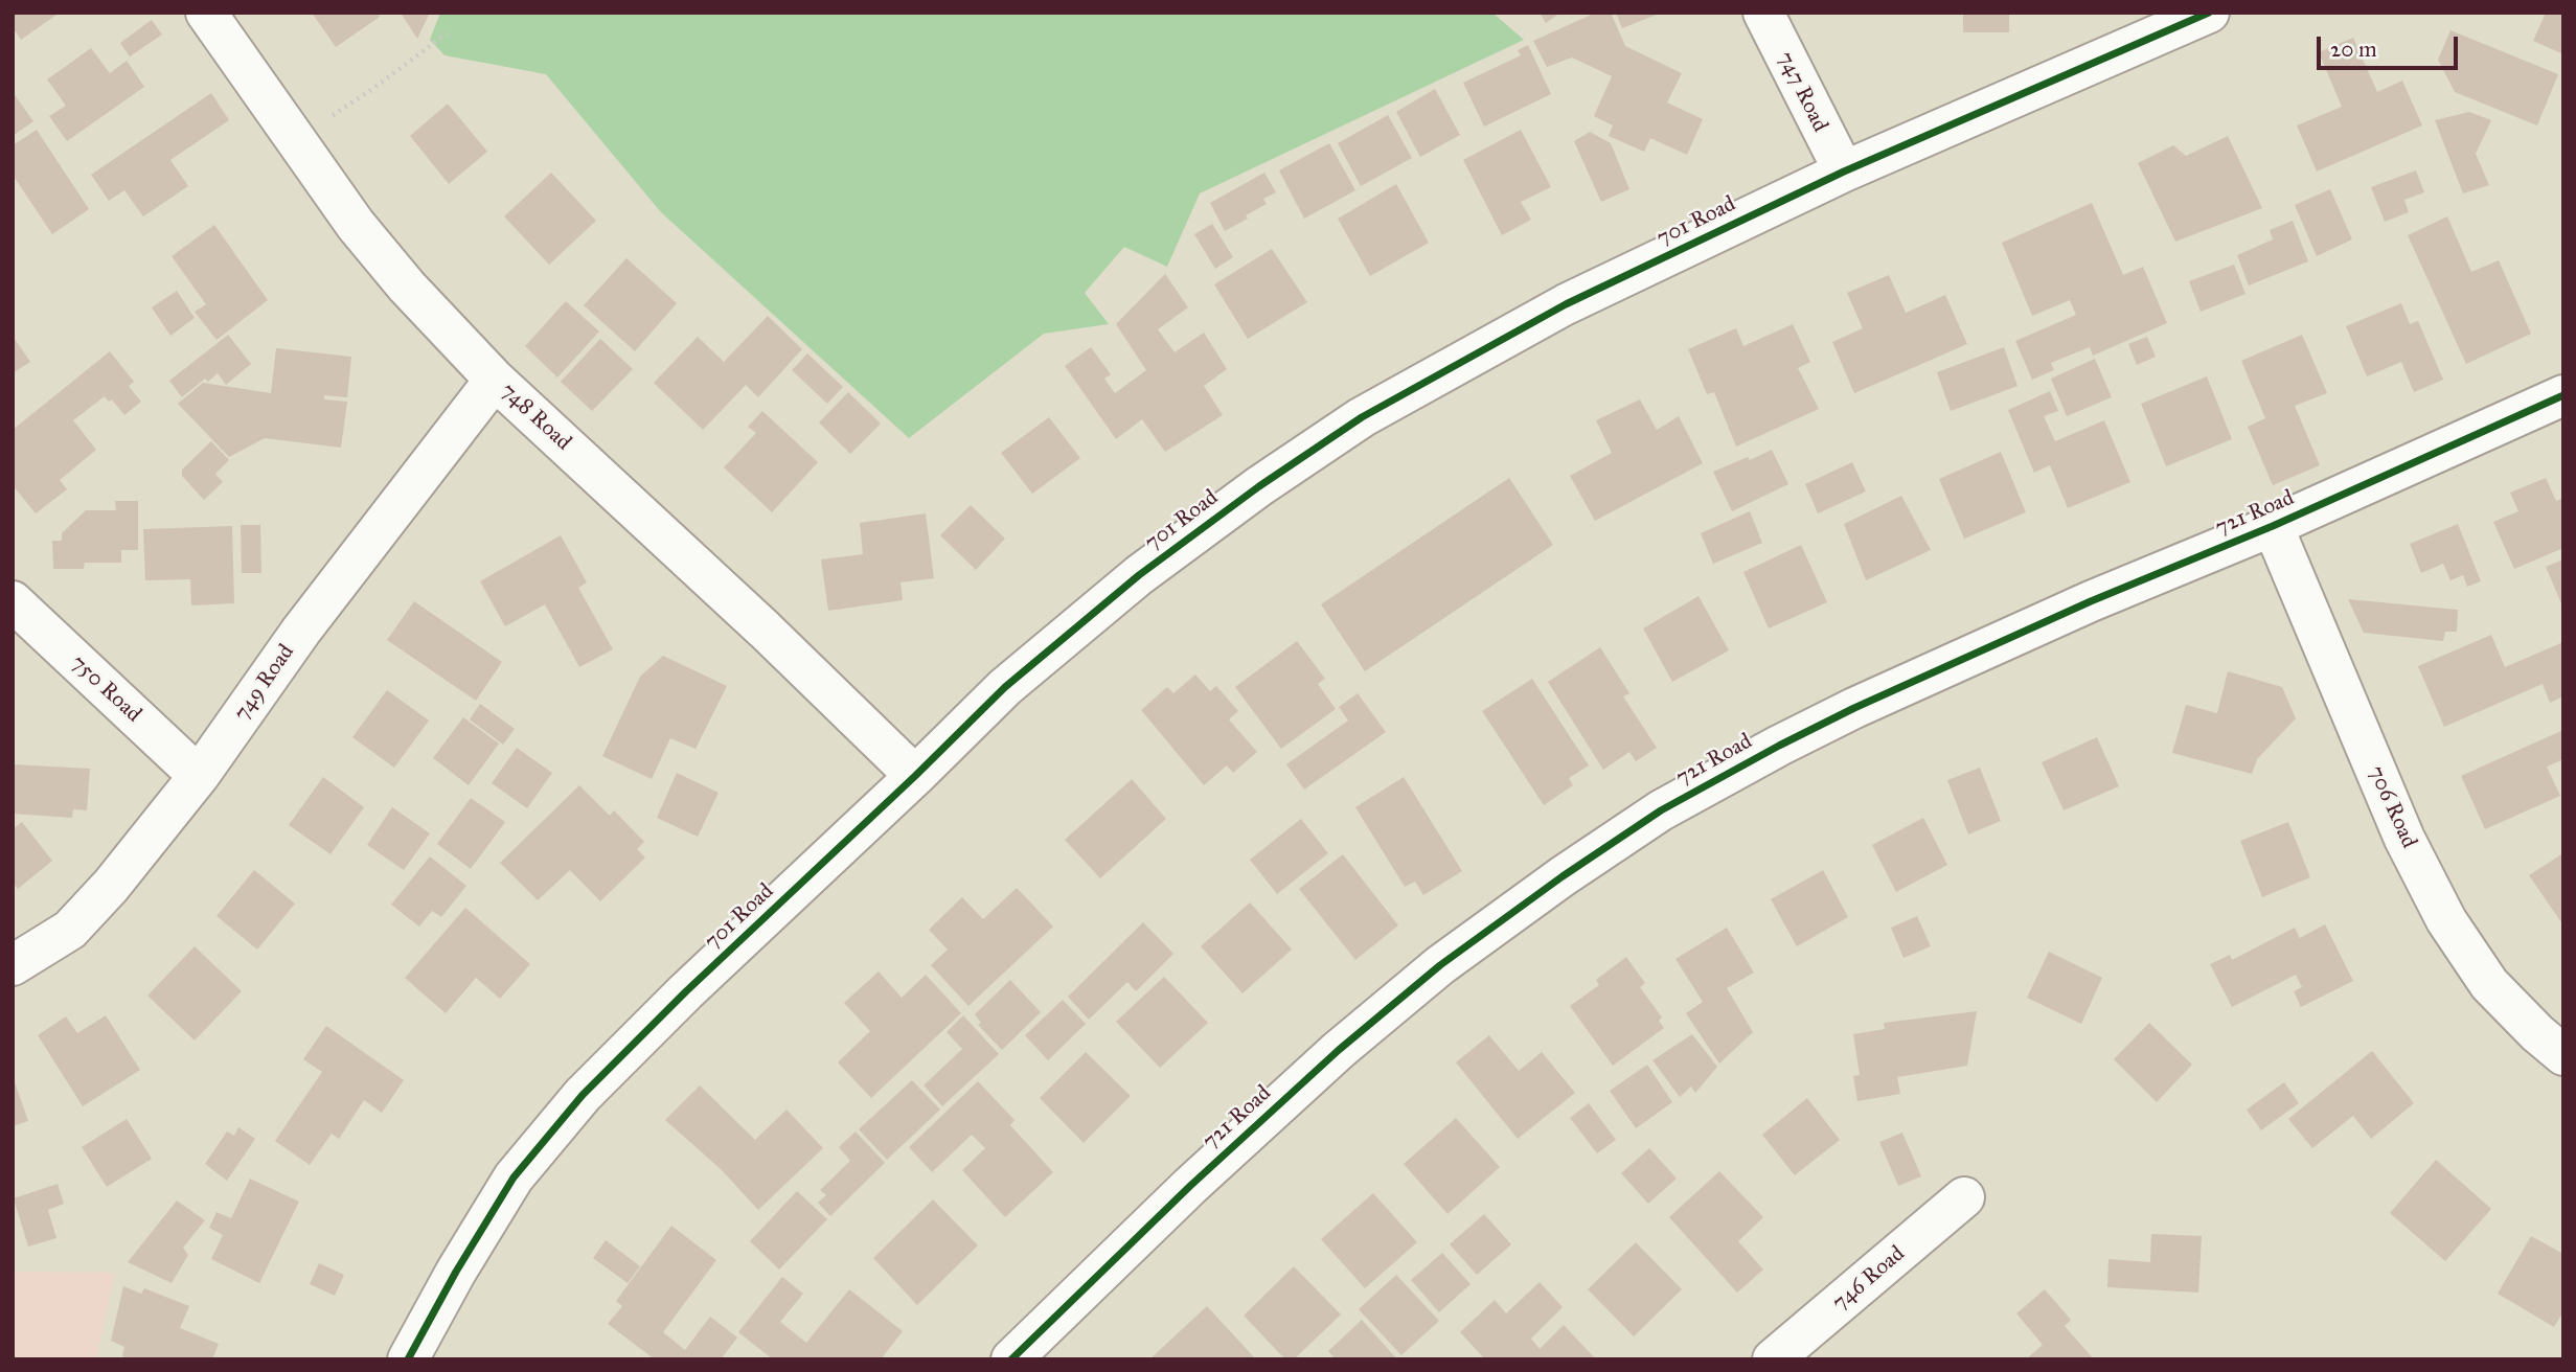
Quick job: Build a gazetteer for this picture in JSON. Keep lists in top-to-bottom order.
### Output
{
  "streets": {
    "street": [
      "747 Road",
      "701 Road",
      "748 Road",
      "721 Road",
      "749 Road",
      "750 Road",
      "706 Road",
      "746 Road"
    ]
  },
  "crossings": [
    ["747 Road", "701 Road"],
    ["701 Road", "748 Road"],
    ["748 Road", "749 Road"],
    ["721 Road", "706 Road"],
    ["749 Road", "750 Road"]
  ],
  "scale_bar": "20 m"
}
